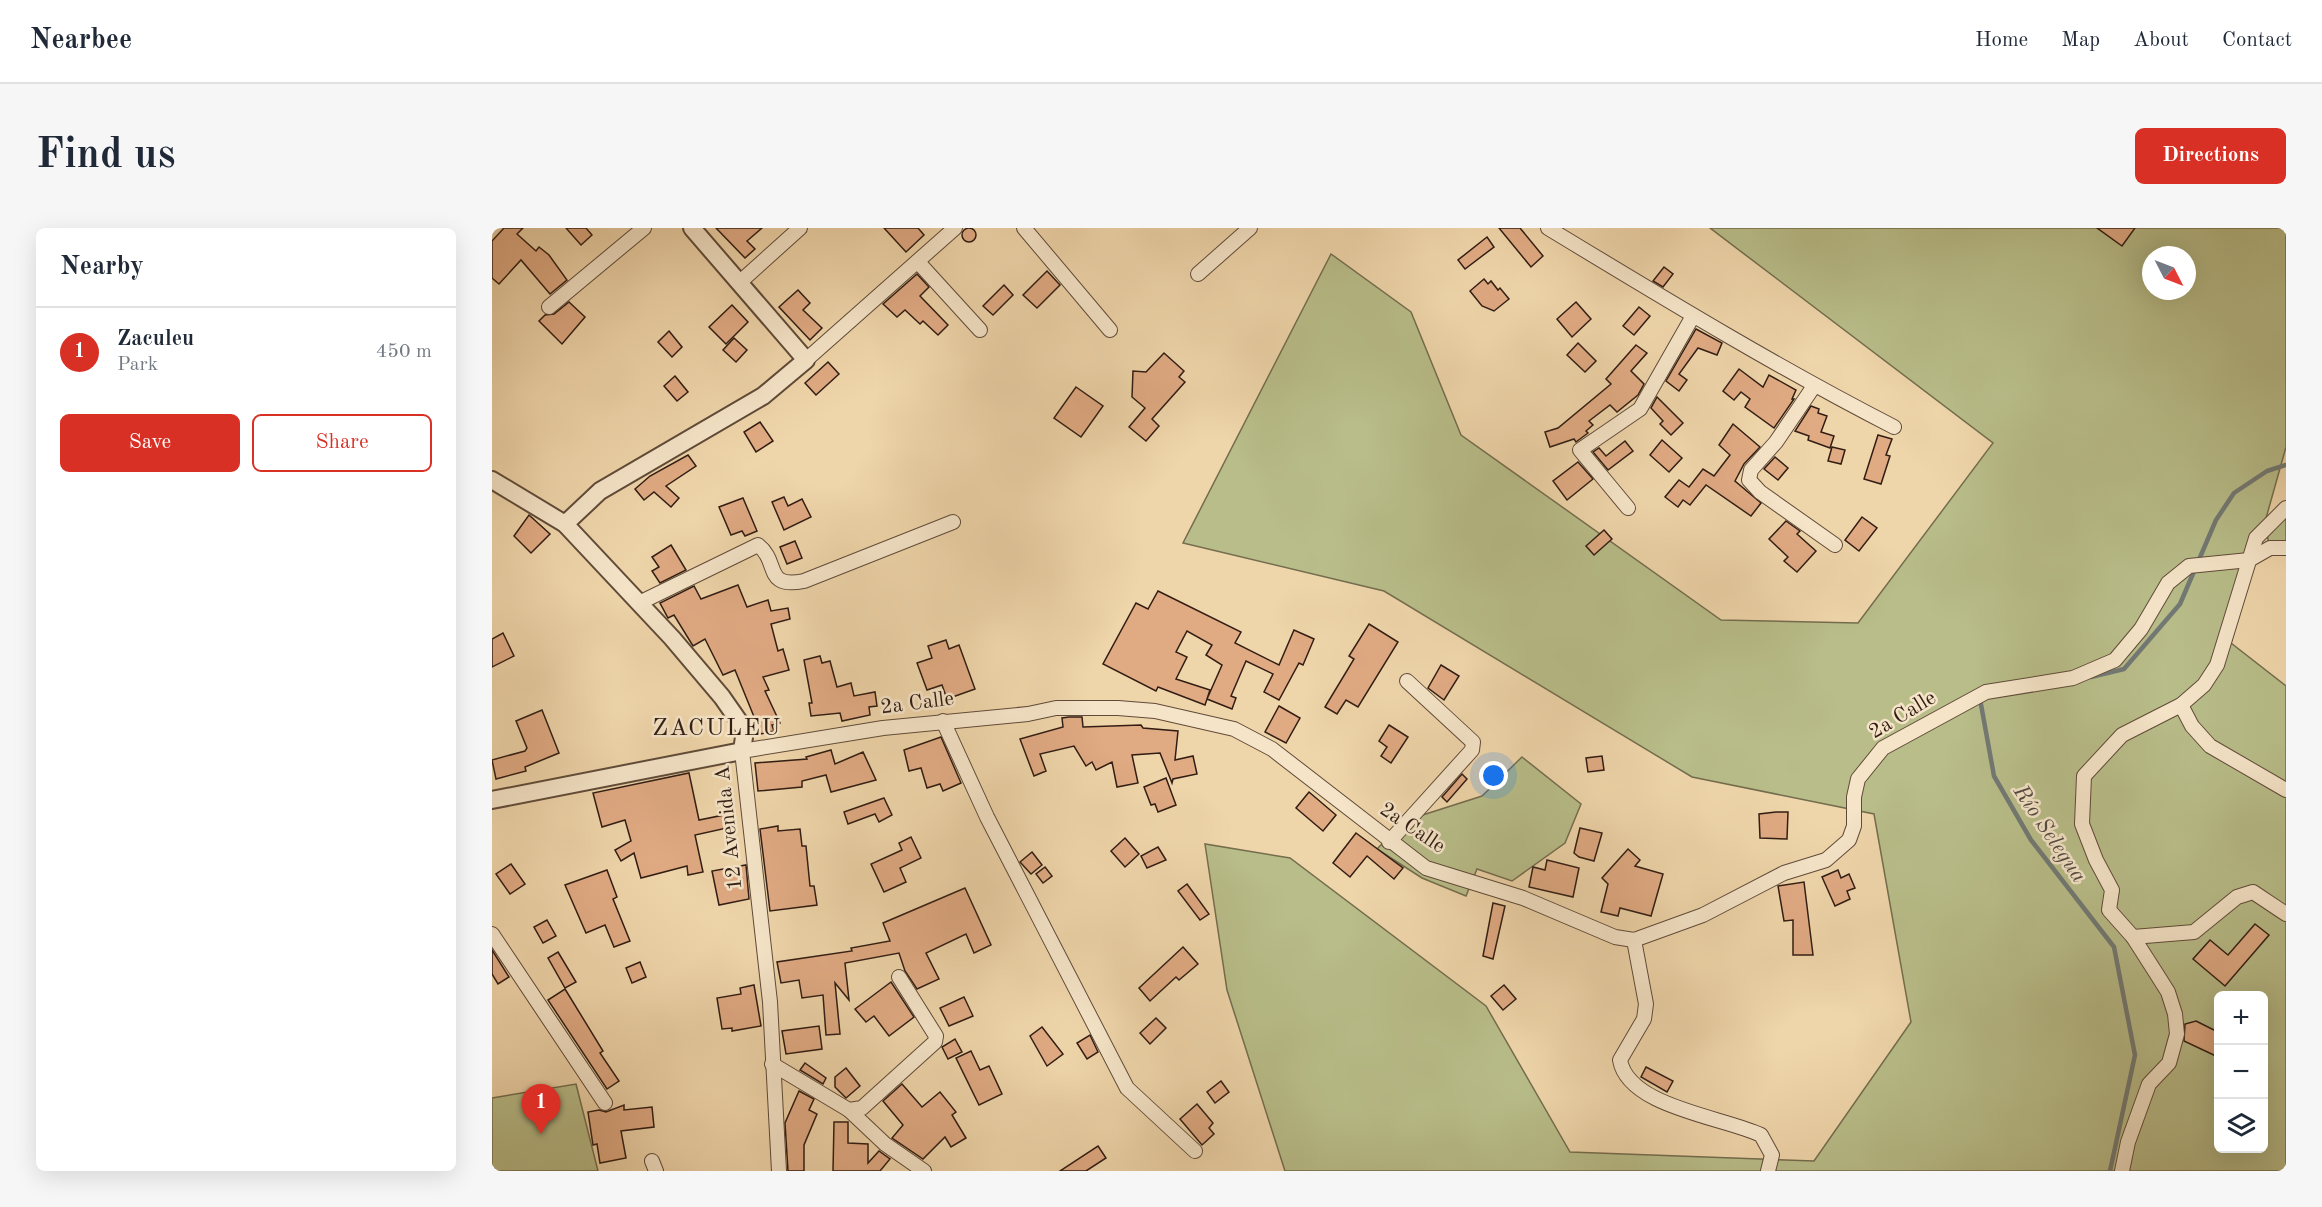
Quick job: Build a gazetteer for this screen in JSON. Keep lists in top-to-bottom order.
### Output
{
  "streets": {
    "street": ["2a Calle", "12 Avenida A"]
  },
  "crossings": [
    ["2a Calle", "12 Avenida A"]
  ],
  "districts": ["ZACULEU"],
  "water": ["Río Selegua"],
  "north": "bottom right",
  "page": {
    "header": "Nearbee",
    "nav": [
      "Home",
      "Map",
      "About",
      "Contact"
    ],
    "buttons": [
      "Directions",
      ["Save", "Share"]
    ],
    "title": "Find us",
    "heading": "Nearby",
    "list": [
      {
        "mark": "1",
        "name": "Zaculeu",
        "note": "Park",
        "value": "450 m"
      }
    ],
    "map_buttons": ["+", "−"],
    "pins": "1"
  }
}
